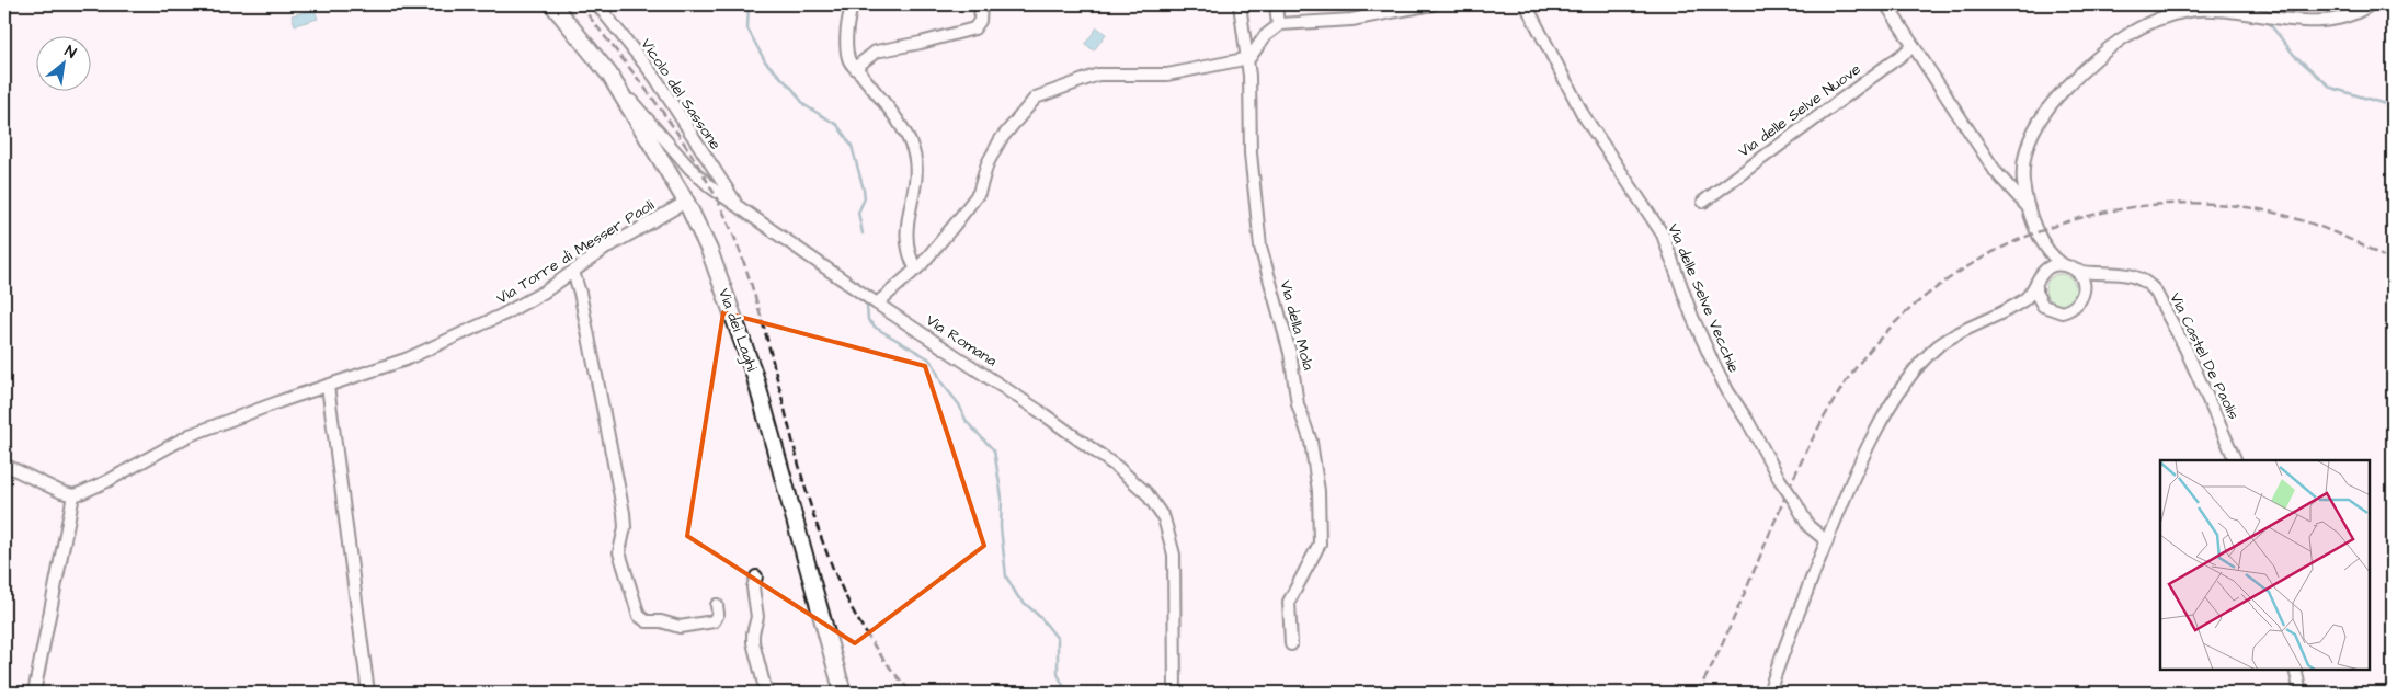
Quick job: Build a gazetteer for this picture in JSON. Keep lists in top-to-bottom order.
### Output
{
  "streets": {
    "main road": ["Via dei Laghi"],
    "street": [
      "Vicolo del Sassone",
      "Via delle Selve Nuove",
      "Via Torre di Messer Paoli",
      "Via delle Selve Vecchie",
      "Via della Mola",
      "Via Romana",
      "Via Castel De Paolis"
    ]
  },
  "crossings": [
    ["Vicolo del Sassone", "Via Romana"],
    ["Via Torre di Messer Paoli", "Via dei Laghi"],
    ["Via dei Laghi", "Via Romana"]
  ],
  "north": "top right"
}
